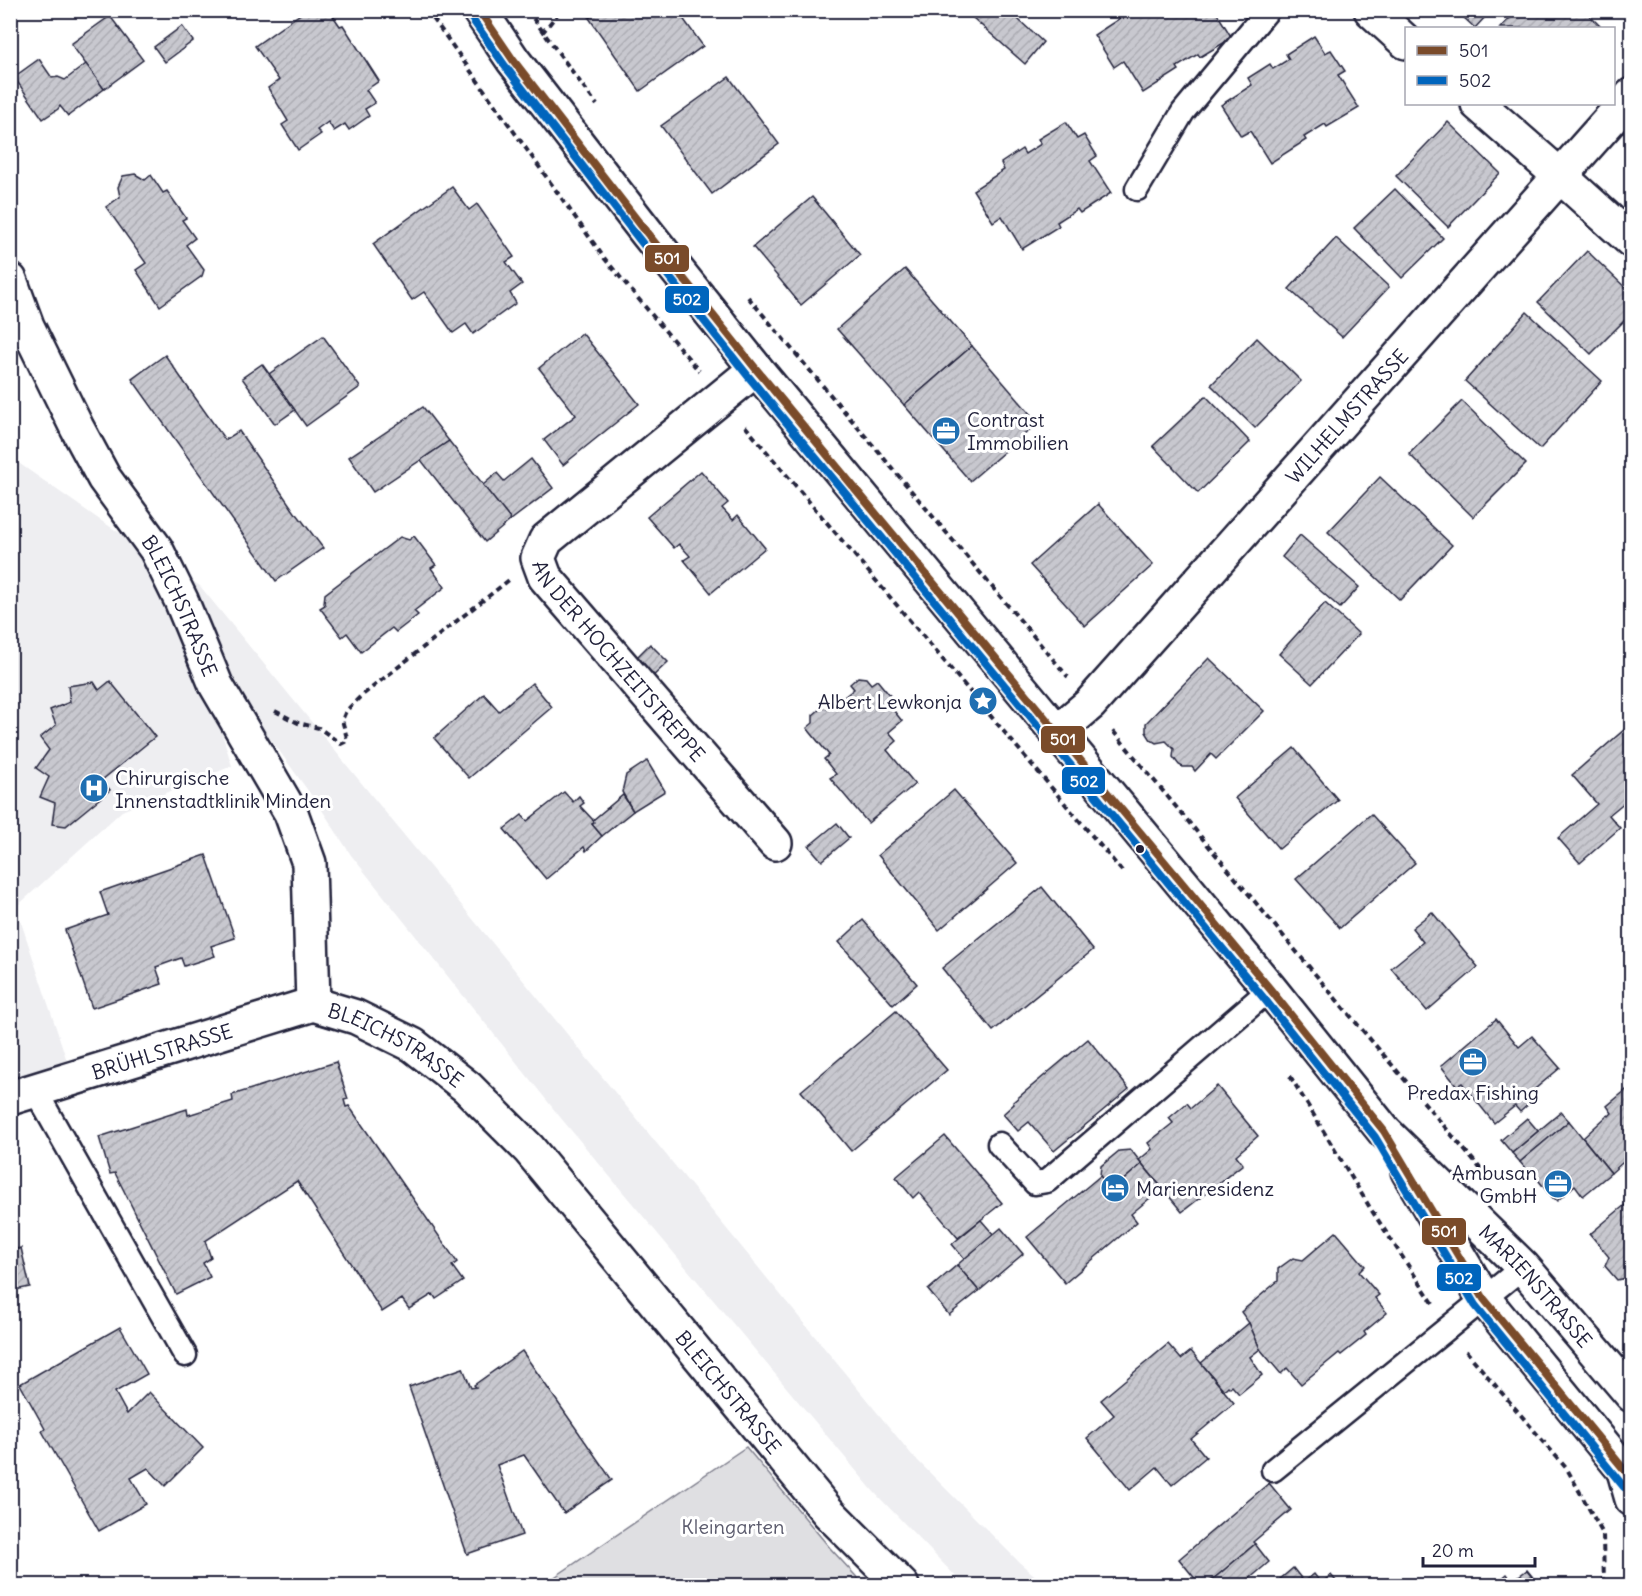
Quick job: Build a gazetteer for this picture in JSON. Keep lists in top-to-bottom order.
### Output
{
  "streets": {
    "street": [
      "WILHELMSTRASSE",
      "BLEICHSTRASSE",
      "AN DER HOCHZEITSTREPPE",
      "BRÜHLSTRASSE",
      "MARIENSTRASSE"
    ]
  },
  "crossings": [
    ["WILHELMSTRASSE", "MARIENSTRASSE"],
    ["BLEICHSTRASSE", "BRÜHLSTRASSE"],
    ["AN DER HOCHZEITSTREPPE", "MARIENSTRASSE"]
  ],
  "parks": ["Kleingarten"],
  "places": {
    "office": ["Contrast Immobilien", "Predax Fishing", "Ambusan GmbH"],
    "place": ["Albert Lewkonja"],
    "hospital": ["Chirurgische Innenstadtklinik Minden"],
    "hotel": ["Marienresidenz"]
  },
  "lines": ["transit line 501", "transit line 502"],
  "legend": ["501", "502"],
  "scale_bar": "20 m"
}
